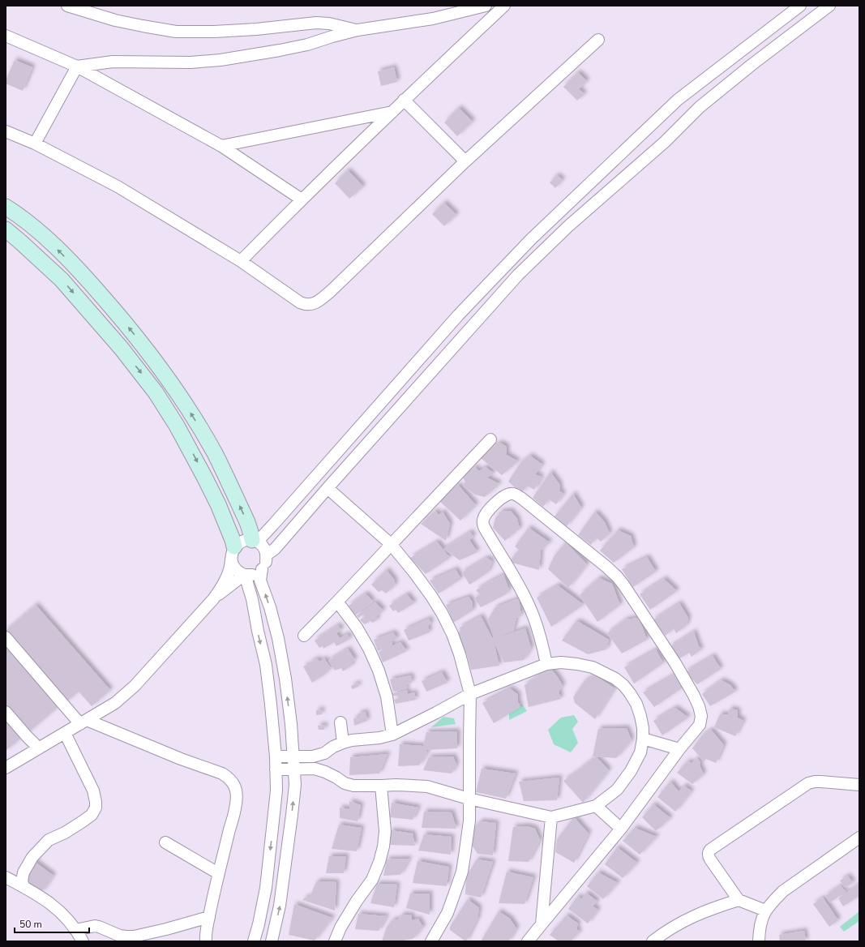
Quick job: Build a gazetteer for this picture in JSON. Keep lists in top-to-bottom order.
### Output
{
  "scale_bar": "50 m"
}
